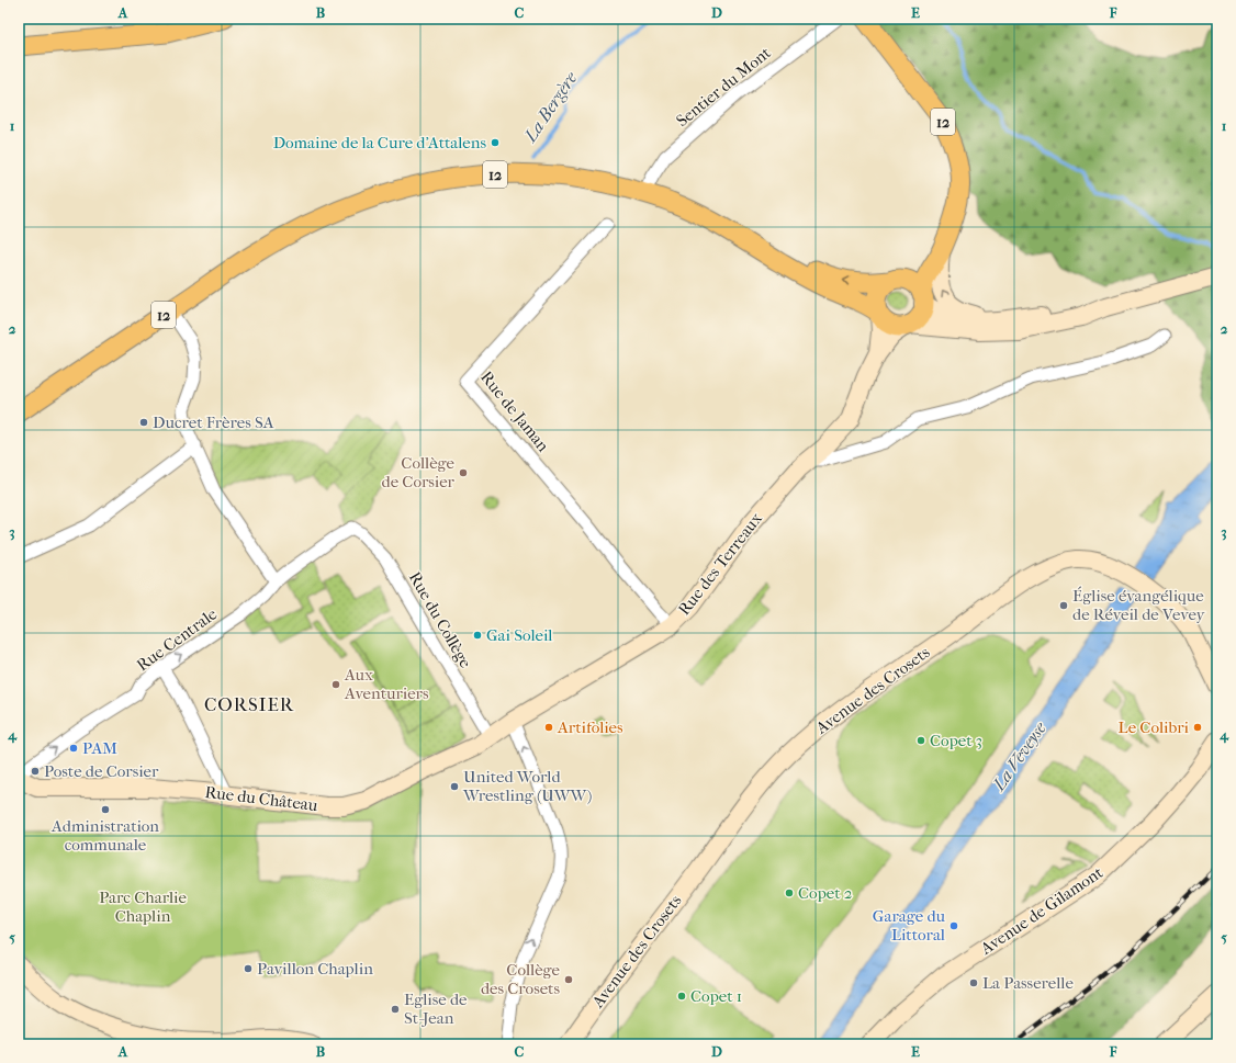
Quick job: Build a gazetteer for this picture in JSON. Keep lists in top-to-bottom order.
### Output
{
  "streets": {
    "main road": ["12"],
    "street": [
      "Sentier du Mont",
      "Rue de Jaman",
      "Rue des Terreaux",
      "Rue du Collège",
      "Rue Centrale",
      "Avenue des Crosets",
      "Rue du Château",
      "Avenue de Gilamont"
    ]
  },
  "crossings": [
    ["Sentier du Mont", "12"],
    ["12", "Rue des Terreaux"],
    ["Rue de Jaman", "Rue des Terreaux"],
    ["Rue des Terreaux", "Rue du Collège"],
    ["Rue des Terreaux", "Rue du Château"],
    ["Rue du Collège", "Rue Centrale"],
    ["Rue du Collège", "Rue du Château"]
  ],
  "one_way": ["Rue Centrale"],
  "districts": ["CORSIER"],
  "water": ["La Bergère", "La Veveyse"],
  "parks": ["Parc Charlie Chaplin"],
  "places": [
    "Domaine de la Cure d'Attalens",
    "Ducret Frères SA",
    "Collège de Corsier",
    "Église évangélique de Réveil de Vevey",
    "Gai Soleil",
    "Aux Aventuriers",
    "Artifolies",
    "Le Colibri",
    "Copet 3",
    "PAM",
    "Poste de Corsier",
    "United World Wrestling (UWW)",
    "Administration communale",
    "Copet 2",
    "Garage du Littoral",
    "Pavillon Chaplin",
    "Collège des Crosets",
    "La Passerelle",
    "Copet 1",
    "Eglise de St-Jean"
  ],
  "grid": {
    "columns": [
      "A",
      "B",
      "C",
      "D",
      "E",
      "F"
    ],
    "rows": [
      "1",
      "2",
      "3",
      "4",
      "5"
    ]
  }
}
